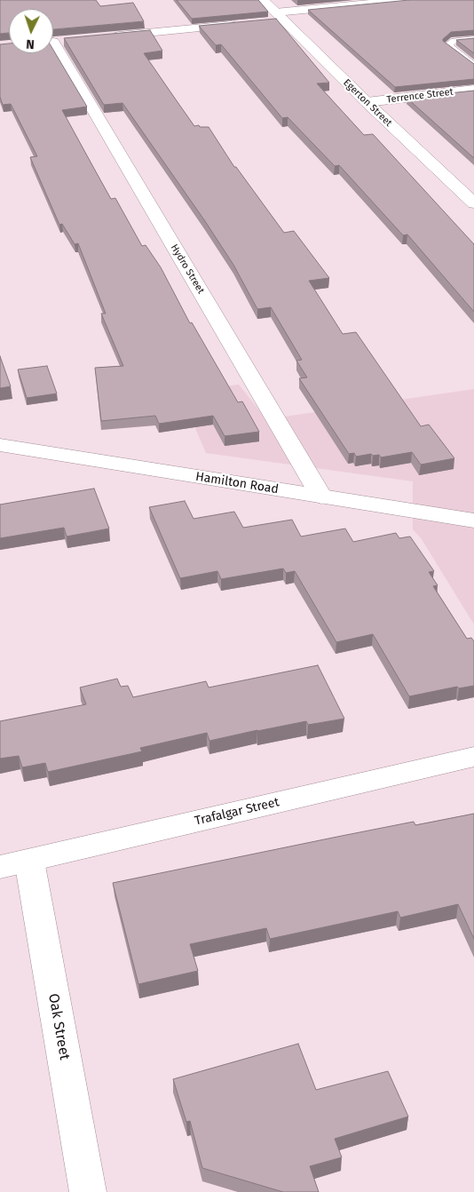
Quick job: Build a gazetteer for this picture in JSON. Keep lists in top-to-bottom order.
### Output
{
  "streets": {
    "street": [
      "Terrence Street",
      "Egerton Street",
      "Hydro Street",
      "Hamilton Road",
      "Trafalgar Street",
      "Oak Street"
    ]
  },
  "crossings": [
    ["Terrence Street", "Egerton Street"],
    ["Hydro Street", "Hamilton Road"],
    ["Trafalgar Street", "Oak Street"]
  ],
  "north": "bottom"
}
